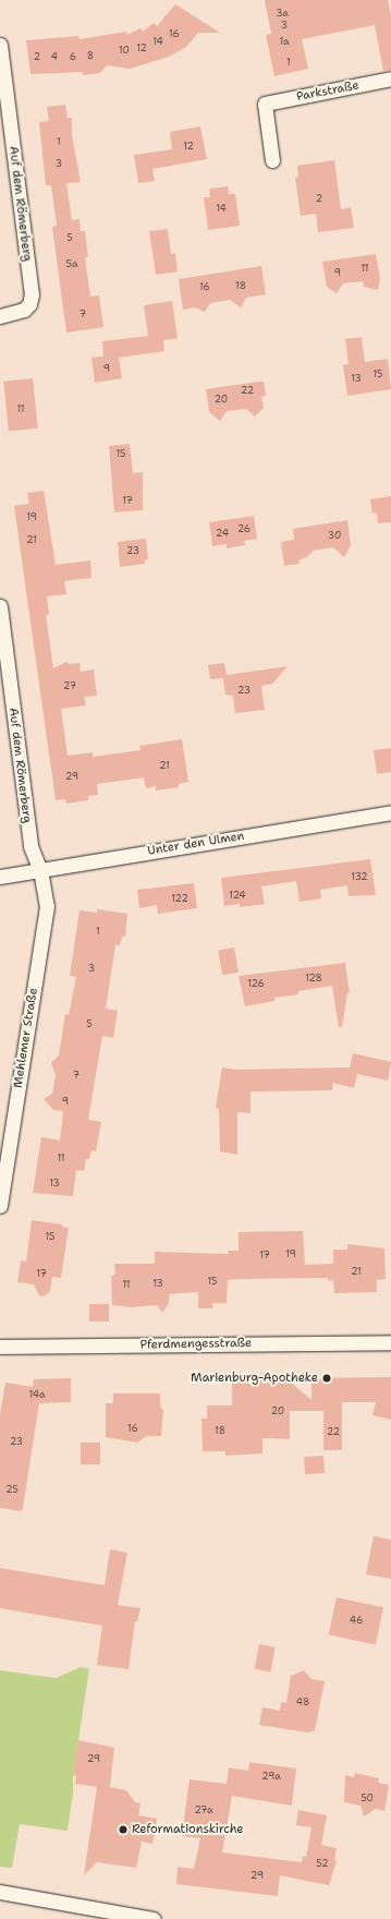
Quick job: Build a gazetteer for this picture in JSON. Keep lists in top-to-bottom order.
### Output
{
  "streets": {
    "street": [
      "Parkstraße",
      "Auf dem Römerberg",
      "Unter den Ulmen",
      "Mehlemer Straße",
      "Pferdmengesstraße"
    ]
  },
  "crossings": [
    ["Auf dem Römerberg", "Unter den Ulmen"],
    ["Auf dem Römerberg", "Mehlemer Straße"],
    ["Unter den Ulmen", "Mehlemer Straße"]
  ],
  "places": ["Marienburg-Apotheke", "Reformationskirche"],
  "house_numbers": [
    "3a",
    "3",
    "16",
    "14",
    "1a",
    "12",
    "10",
    "8",
    "2",
    "4",
    "6",
    "1",
    "1",
    "12",
    "3",
    "2",
    "14",
    "5",
    "5a",
    "11",
    "9",
    "18",
    "16",
    "7",
    "9",
    "15",
    "13",
    "22",
    "20",
    "11",
    "15",
    "17",
    "19",
    "26",
    "24",
    "30",
    "21",
    "23",
    "27",
    "23",
    "21",
    "29",
    "132",
    "124",
    "122",
    "1",
    "3",
    "128",
    "126",
    "5",
    "7",
    "9",
    "11",
    "13",
    "15",
    "19",
    "17",
    "21",
    "17",
    "15",
    "13",
    "11",
    "14a",
    "20",
    "16",
    "18",
    "22",
    "23",
    "25",
    "46",
    "48",
    "29",
    "29a",
    "50",
    "27a",
    "52",
    "29"
  ]
}
